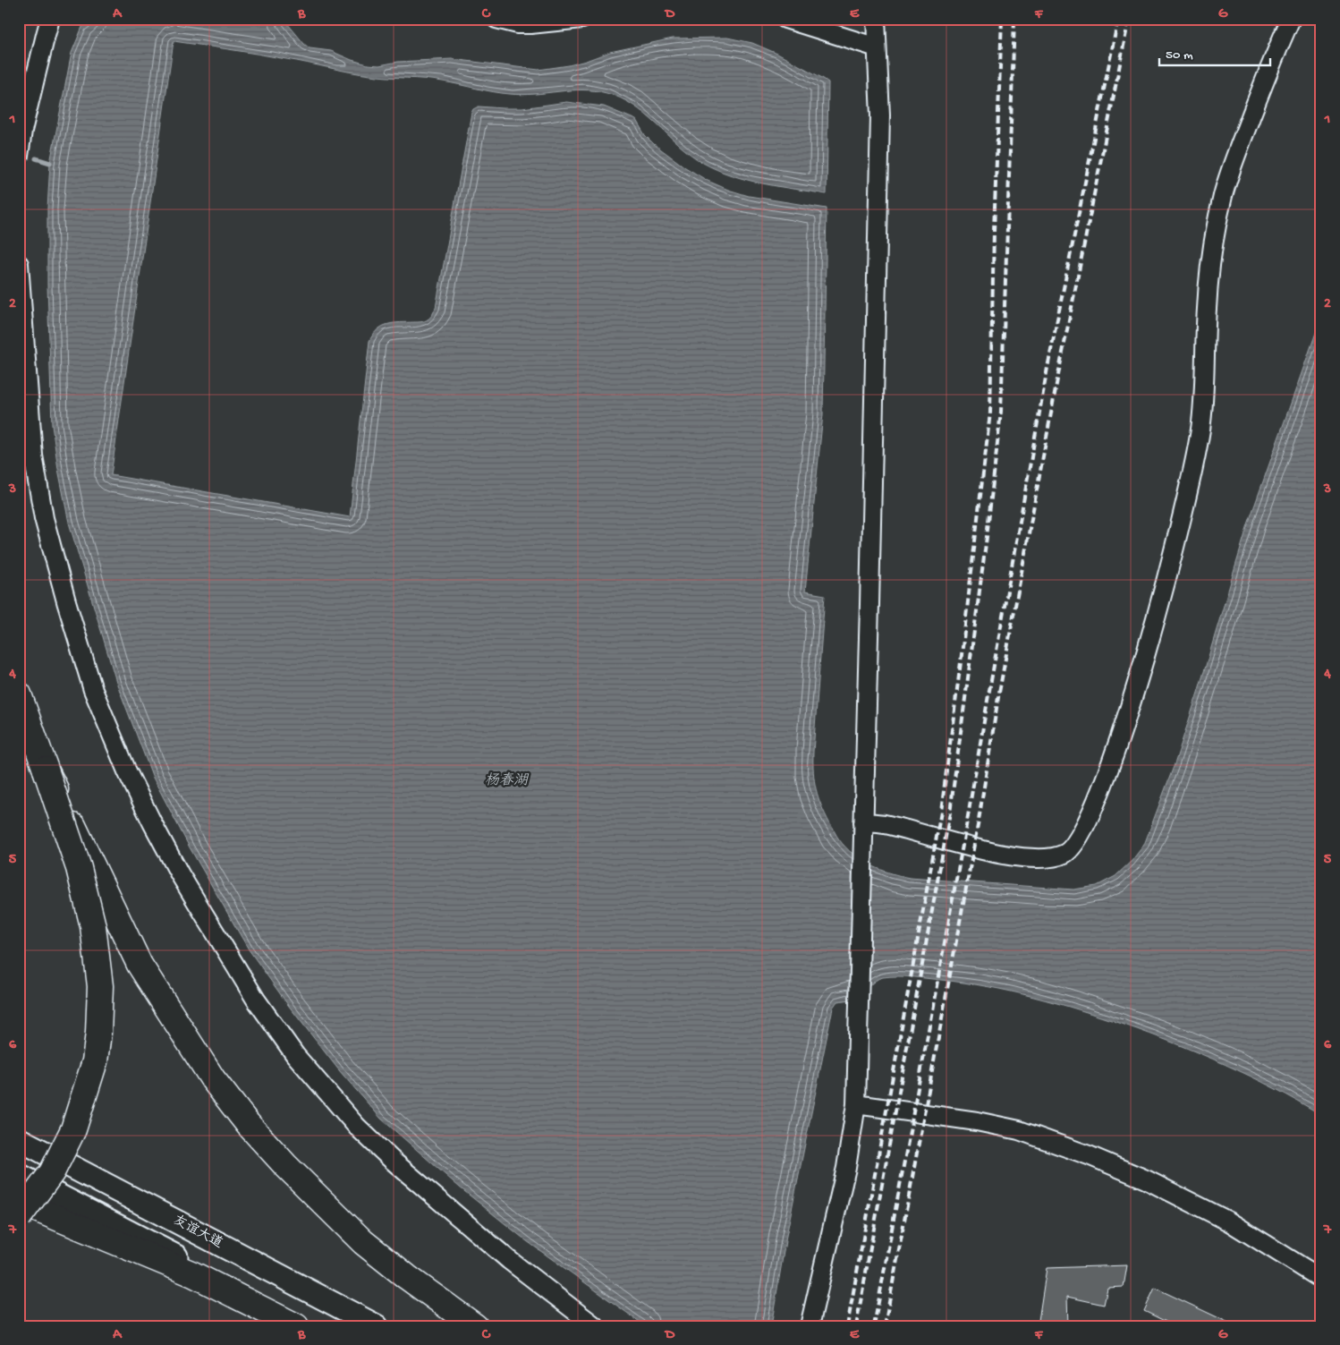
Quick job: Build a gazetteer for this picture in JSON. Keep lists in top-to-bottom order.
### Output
{
  "streets": {
    "main road": ["友谊大道"]
  },
  "water": ["杨春湖"],
  "scale_bar": "50 m",
  "grid": {
    "columns": [
      "A",
      "B",
      "C",
      "D",
      "E",
      "F",
      "G"
    ],
    "rows": [
      "1",
      "2",
      "3",
      "4",
      "5",
      "6",
      "7"
    ]
  }
}
